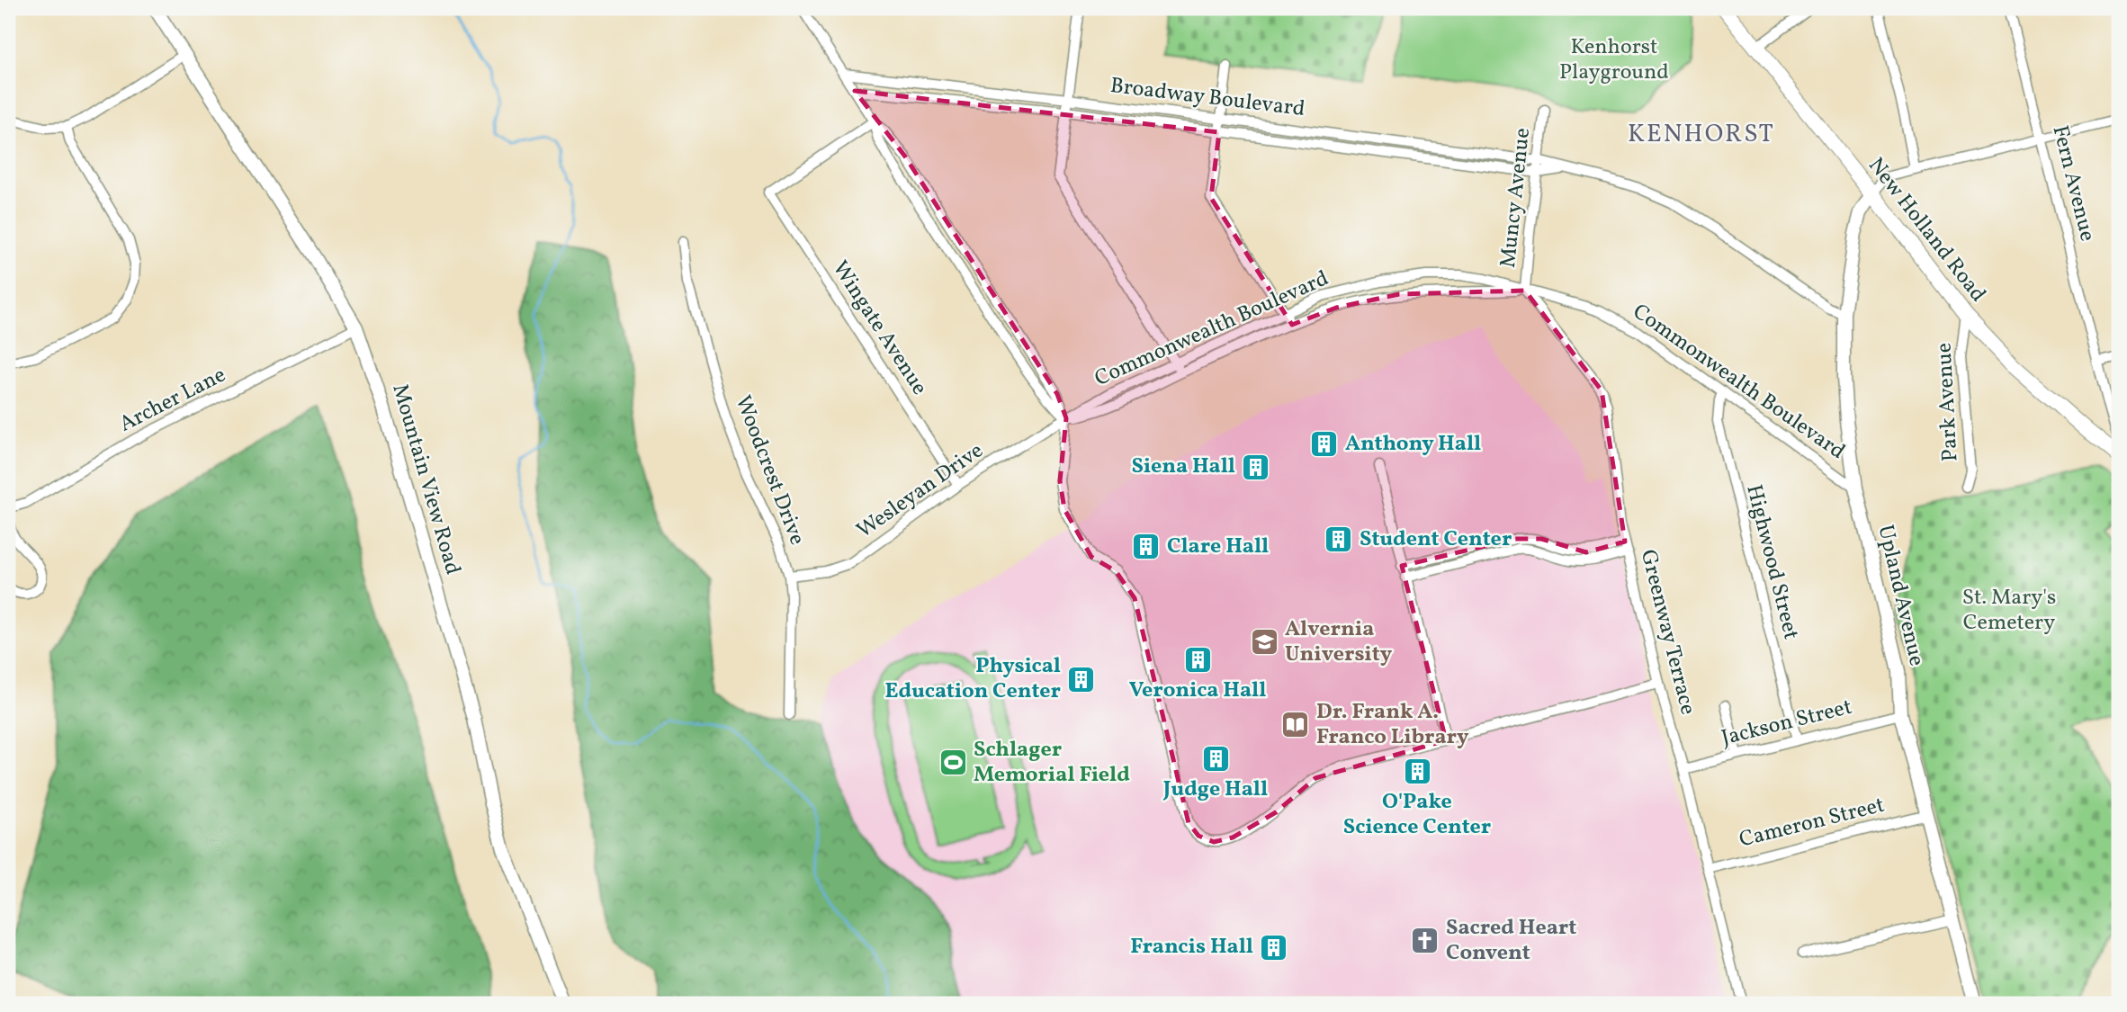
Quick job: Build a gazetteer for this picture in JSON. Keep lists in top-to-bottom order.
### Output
{
  "streets": {
    "main road": ["New Holland Road"],
    "street": [
      "Broadway Boulevard",
      "Fern Avenue",
      "Muncy Avenue",
      "Wingate Avenue",
      "Commonwealth Boulevard",
      "Archer Lane",
      "Park Avenue",
      "Woodcrest Drive",
      "Mountain View Road",
      "Wesleyan Drive",
      "Highwood Street",
      "Upland Avenue",
      "Greenway Terrace",
      "Jackson Street",
      "Cameron Street"
    ]
  },
  "crossings": [
    ["Broadway Boulevard", "Muncy Avenue"],
    ["Broadway Boulevard", "Upland Avenue"],
    ["Muncy Avenue", "Commonwealth Boulevard"],
    ["Muncy Avenue", "Greenway Terrace"],
    ["New Holland Road", "Park Avenue"],
    ["New Holland Road", "Upland Avenue"],
    ["Wingate Avenue", "Wesleyan Drive"],
    ["Commonwealth Boulevard", "Wesleyan Drive"],
    ["Commonwealth Boulevard", "Highwood Street"],
    ["Commonwealth Boulevard", "Upland Avenue"],
    ["Commonwealth Boulevard", "Greenway Terrace"],
    ["Archer Lane", "Mountain View Road"],
    ["Woodcrest Drive", "Wesleyan Drive"],
    ["Highwood Street", "Jackson Street"],
    ["Upland Avenue", "Jackson Street"],
    ["Upland Avenue", "Cameron Street"],
    ["Greenway Terrace", "Jackson Street"],
    ["Greenway Terrace", "Cameron Street"]
  ],
  "districts": ["KENHORST"],
  "parks": ["Kenhorst Playground", "St. Mary's Cemetery"],
  "places": {
    "building": [
      "Anthony Hall",
      "Siena Hall",
      "Student Center",
      "Clare Hall",
      "Veronica Hall",
      "Physical Education Center",
      "Judge Hall",
      "O'Pake Science Center",
      "Francis Hall"
    ],
    "school or university": ["Alvernia University"],
    "library": ["Dr. Frank A. Franco Library"],
    "sports": ["Schlager Memorial Field"],
    "church": ["Sacred Heart Convent"]
  }
}
